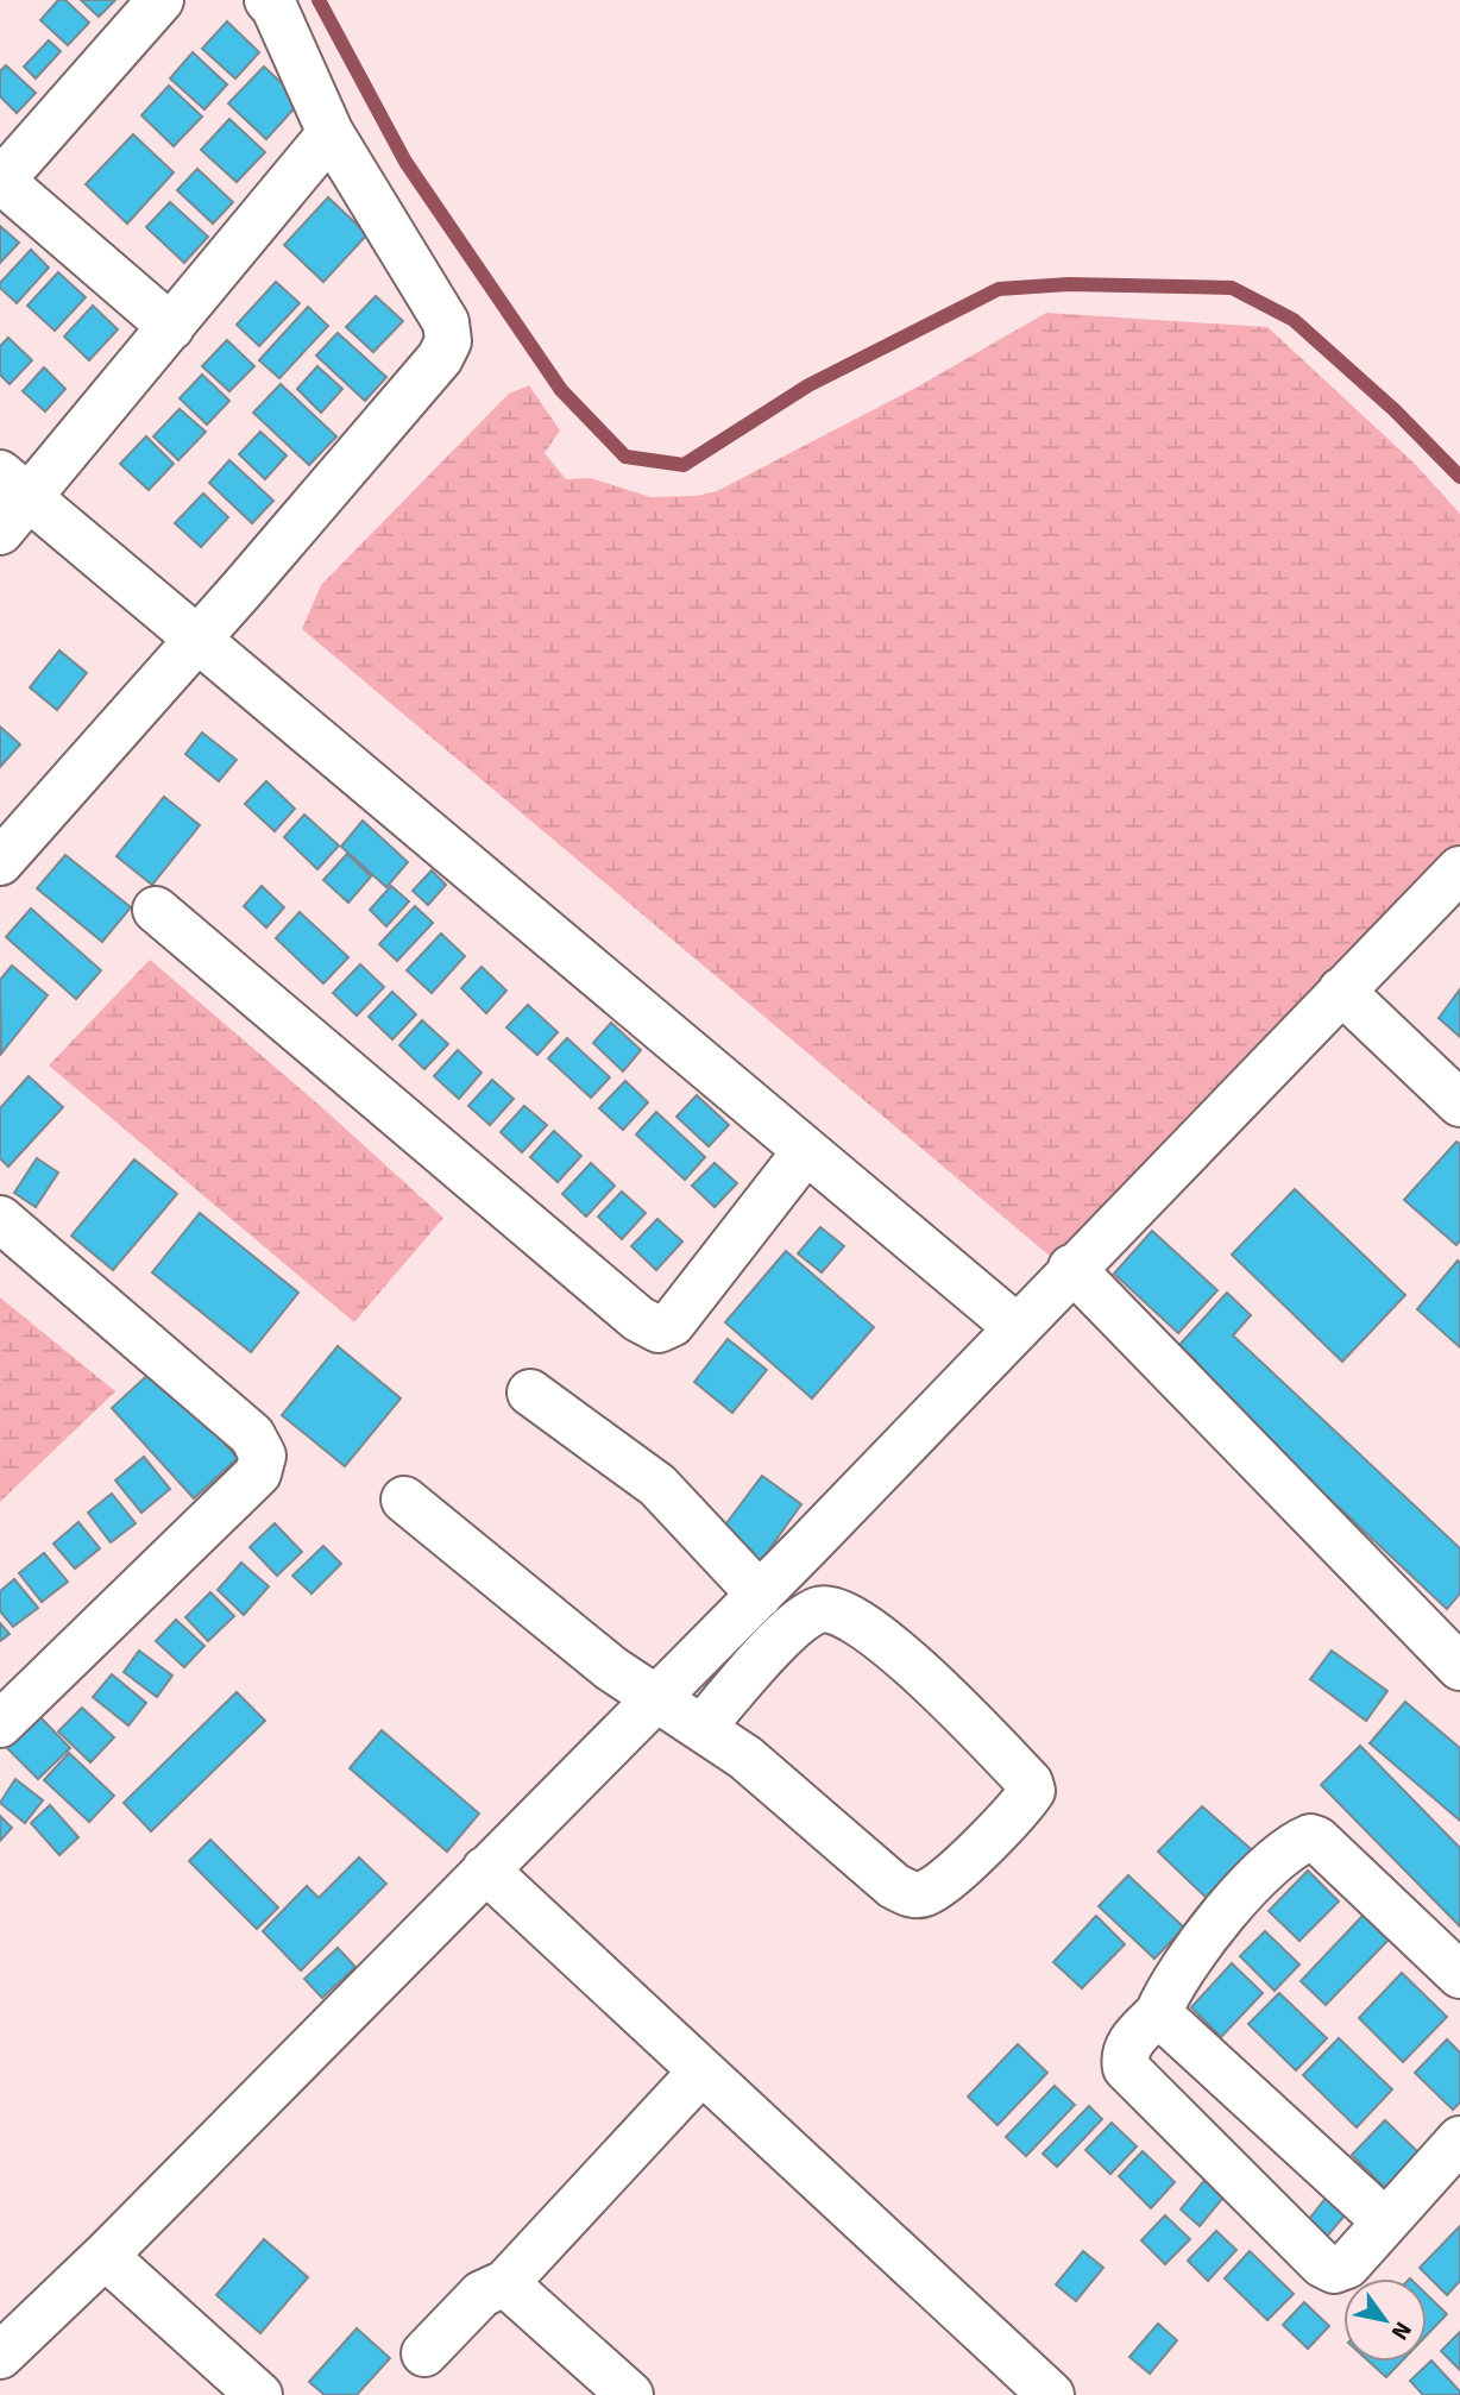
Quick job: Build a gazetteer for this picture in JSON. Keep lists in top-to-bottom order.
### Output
{
  "north": "bottom right"
}
